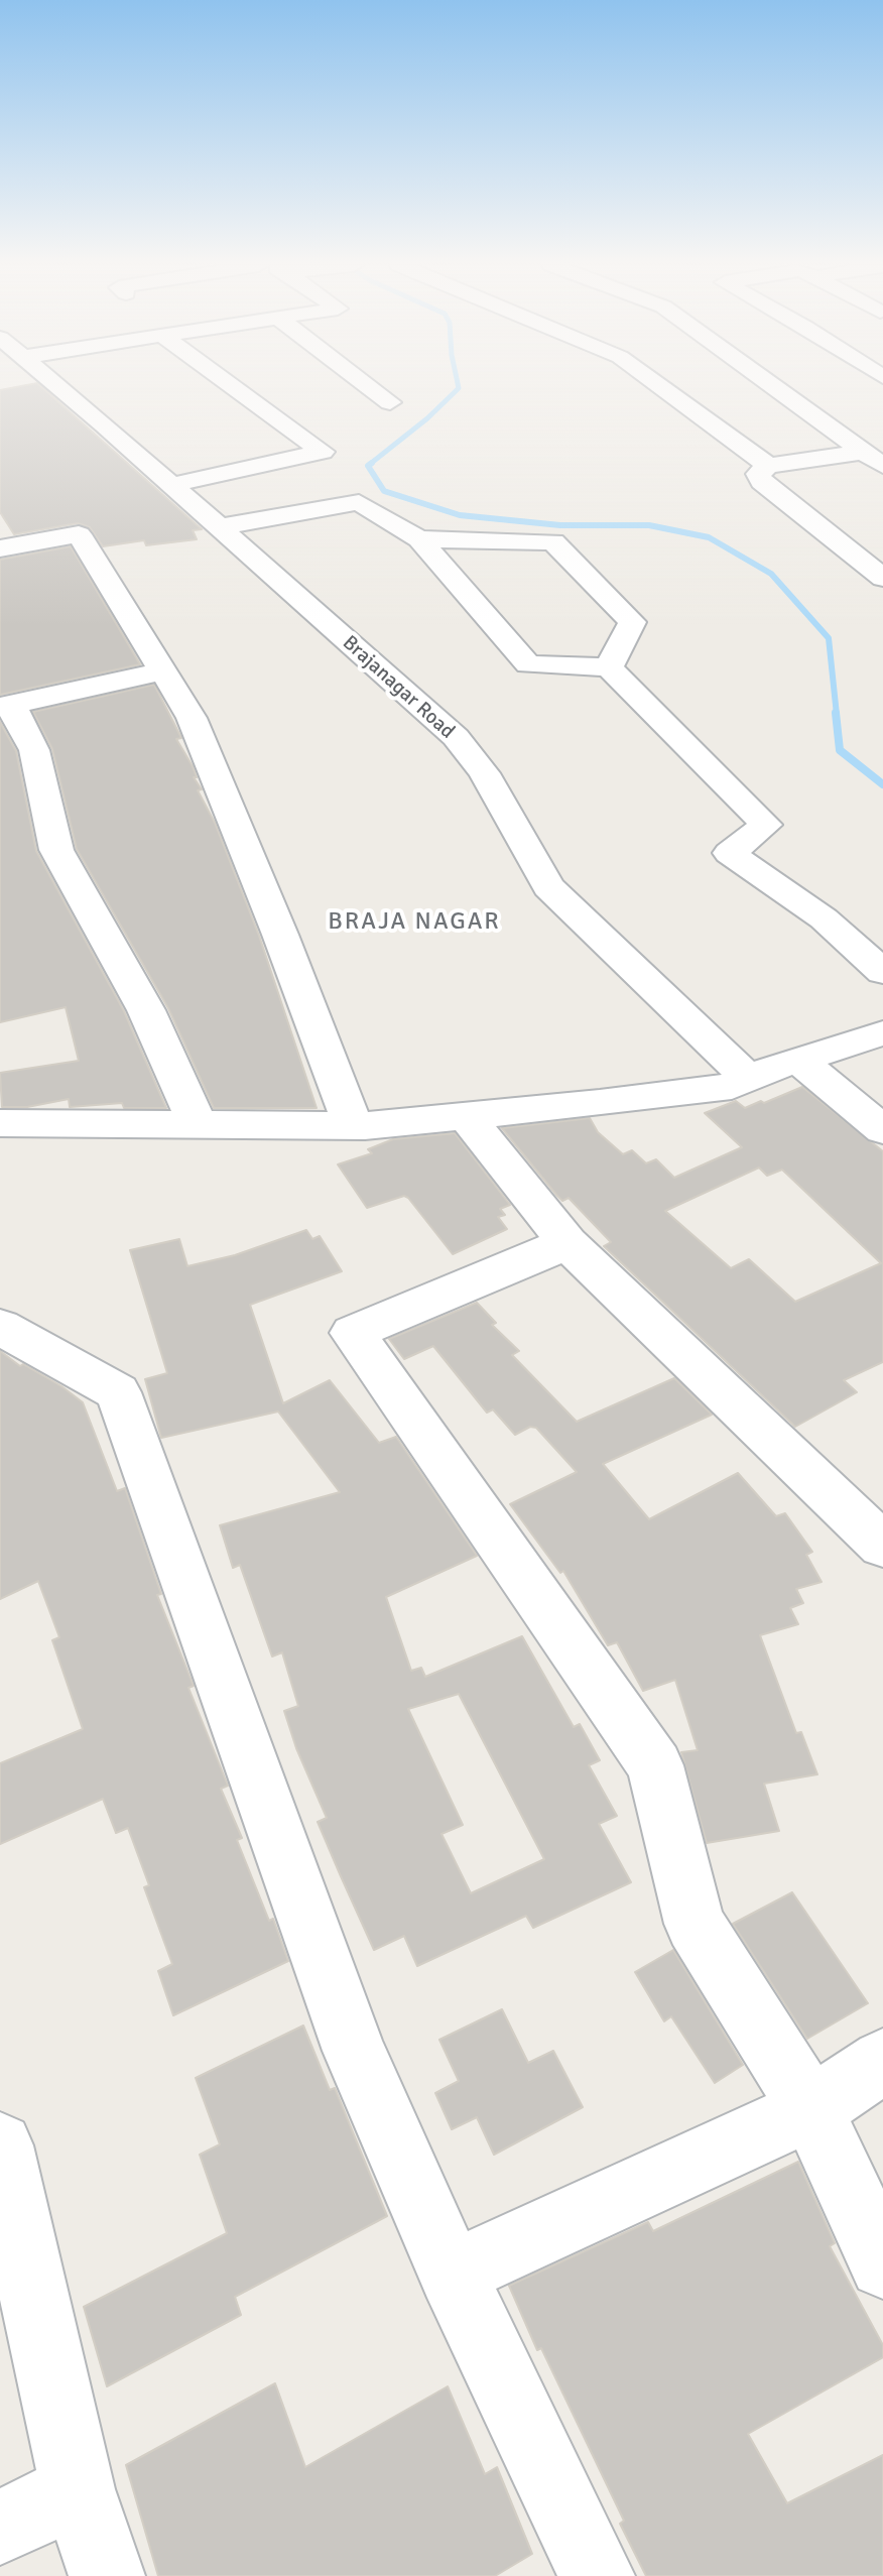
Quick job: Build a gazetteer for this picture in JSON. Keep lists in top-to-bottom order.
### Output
{
  "streets": {
    "street": ["Brajanagar Road"]
  },
  "districts": ["BRAJA NAGAR"]
}
